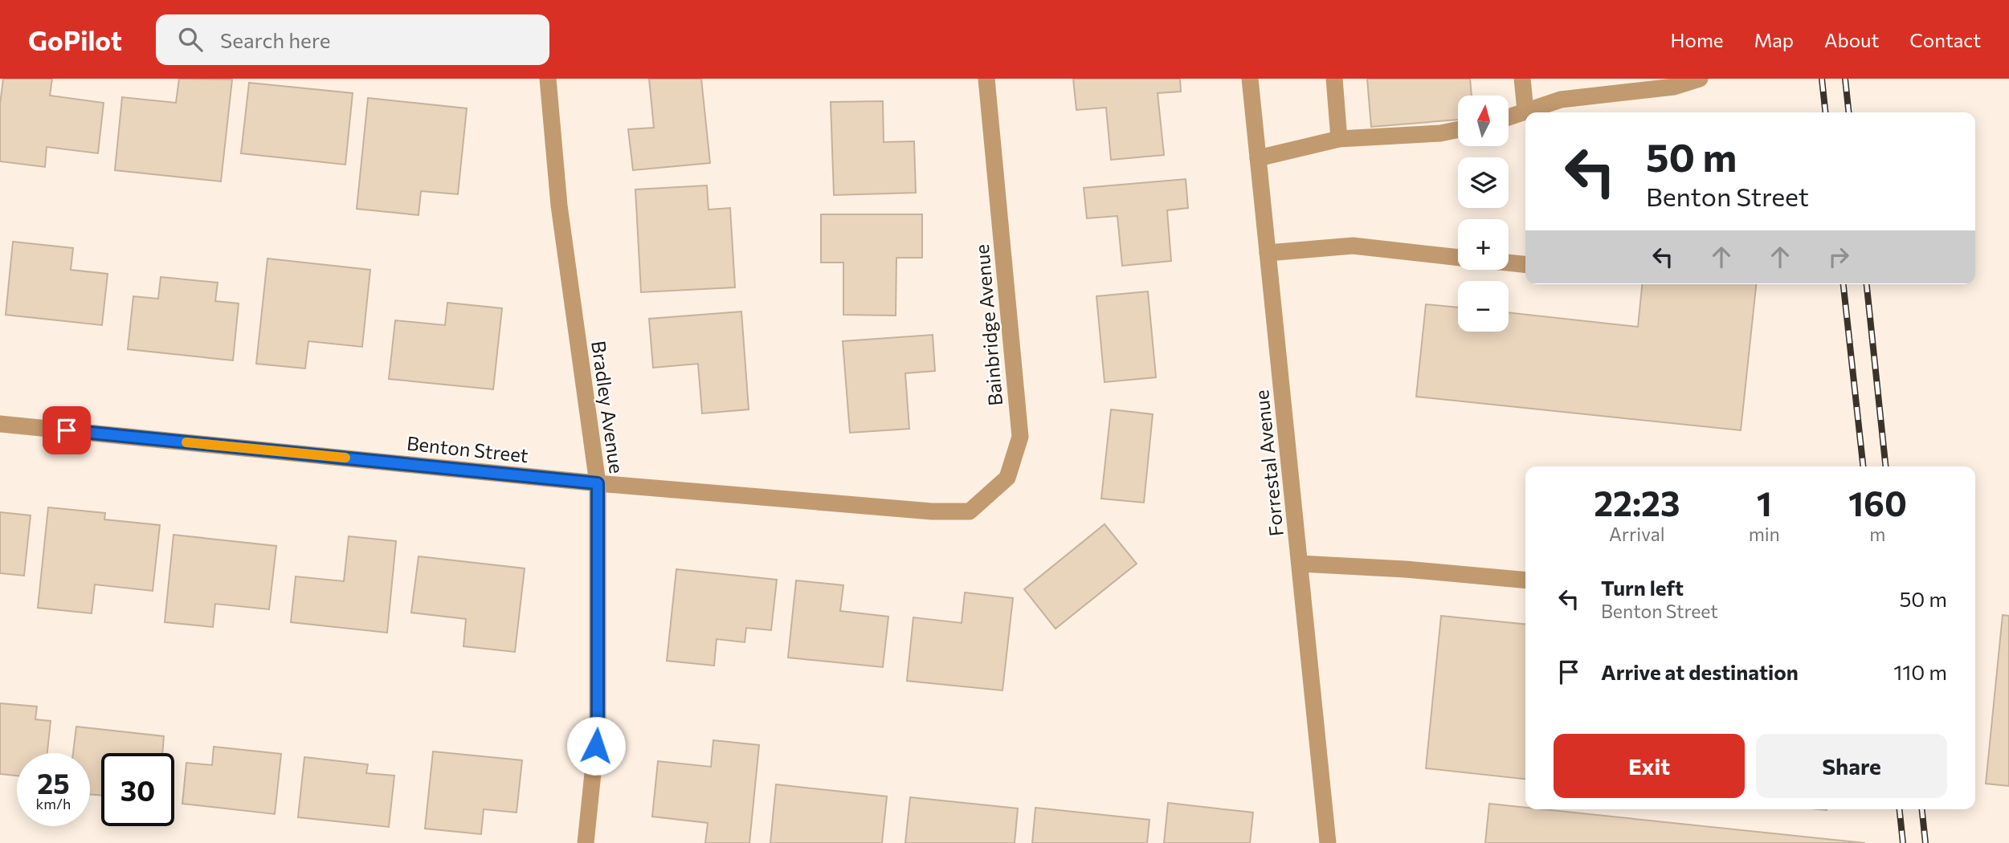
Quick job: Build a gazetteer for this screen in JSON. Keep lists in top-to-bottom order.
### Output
{
  "streets": {
    "street": [
      "Bainbridge Avenue",
      "Bradley Avenue",
      "Benton Street",
      "Forrestal Avenue"
    ]
  },
  "crossings": [
    ["Bainbridge Avenue", "Benton Street"],
    ["Bradley Avenue", "Benton Street"]
  ],
  "north": "top",
  "page": {
    "header": "GoPilot",
    "search": "Search here",
    "nav": [
      "Home",
      "Map",
      "About",
      "Contact"
    ],
    "map_buttons": ["+", "−"],
    "turn": ["50 m", "Benton Street"],
    "eta": [
      "22:23",
      "Arrival",
      "1",
      "min",
      "160",
      "m"
    ],
    "list": [
      {
        "name": "Turn left",
        "note": "Benton Street",
        "value": "50 m"
      },
      {
        "name": "Arrive at destination",
        "value": "110 m"
      }
    ],
    "buttons": ["Exit", "Share"],
    "speed": "25 km/h",
    "limit": "30"
  }
}
